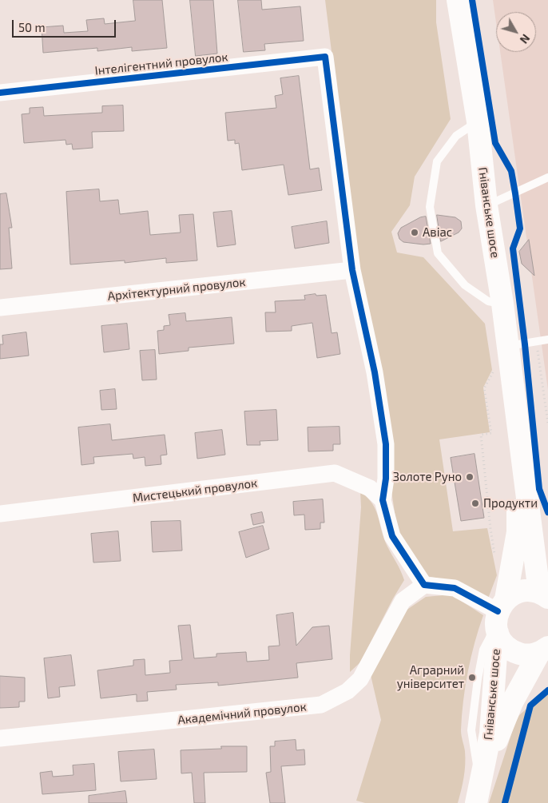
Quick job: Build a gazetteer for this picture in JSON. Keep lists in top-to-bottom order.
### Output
{
  "streets": {
    "main road": ["Гніванське шосе"],
    "street": [
      "Інтелігентний провулок",
      "Архітектурний провулок",
      "Мистецький провулок",
      "Академічний провулок"
    ]
  },
  "crossings": [
    ["Інтелігентний провулок", "Архітектурний провулок"]
  ],
  "places": [
    "Авіас",
    "Золоте Руно",
    "Продукти",
    "Аграрний університет"
  ],
  "scale_bar": "50 m",
  "north": "bottom right"
}
